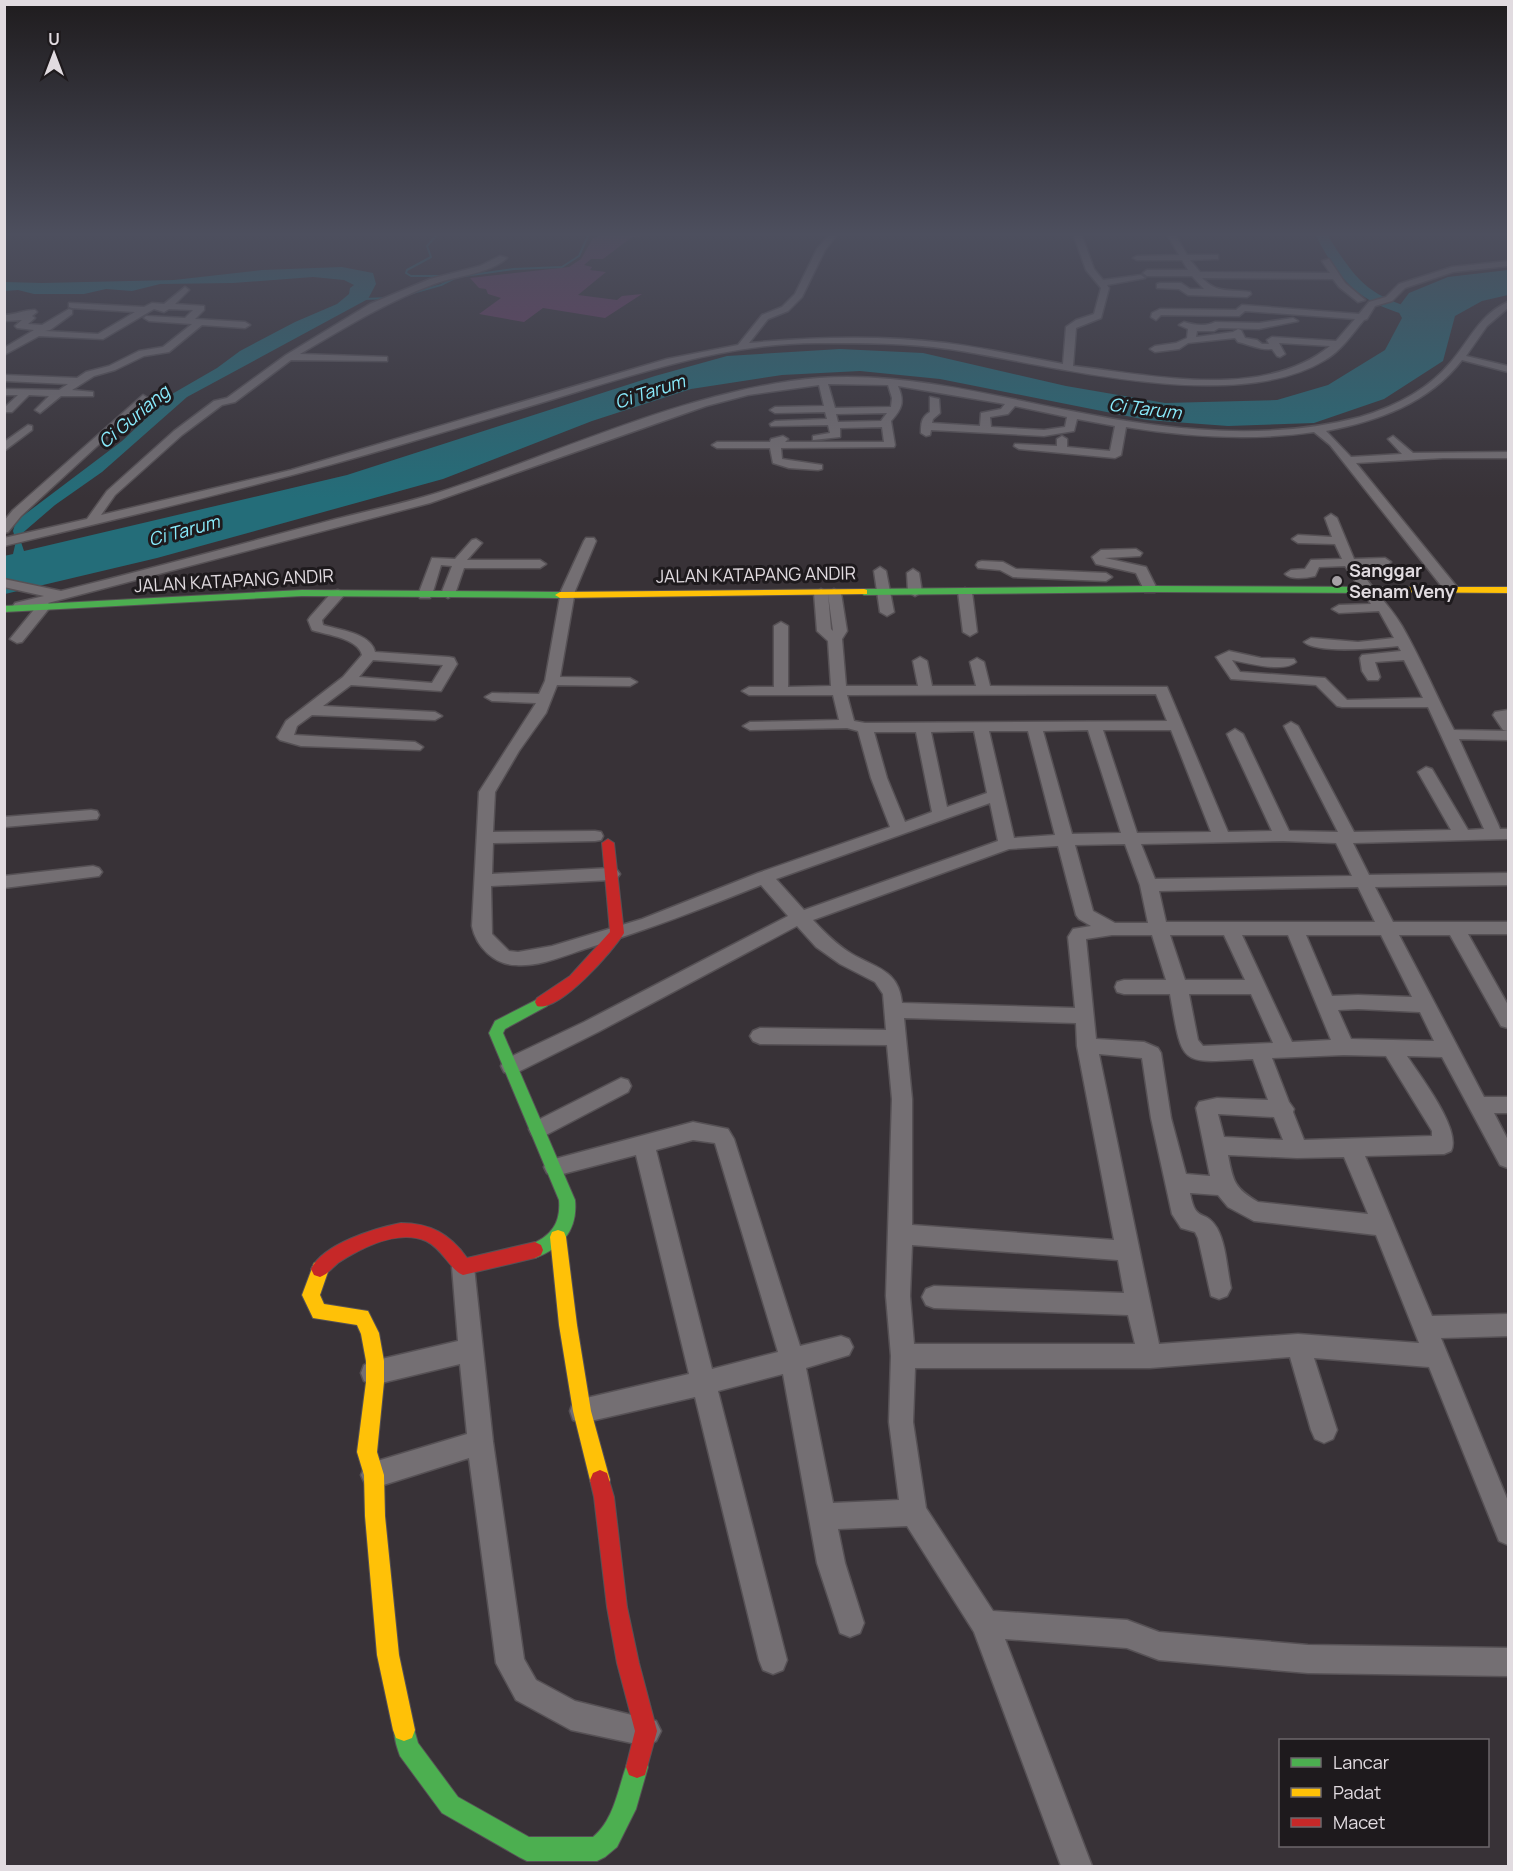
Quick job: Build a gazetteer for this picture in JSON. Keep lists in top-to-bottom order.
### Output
{
  "streets": {
    "street": ["JALAN KATAPANG ANDIR"]
  },
  "water": ["Ci Tarum", "Ci Guriang"],
  "places": ["Sanggar Senam Veny"],
  "legend": ["Lancar", "Padat", "Macet"],
  "north": "top"
}
